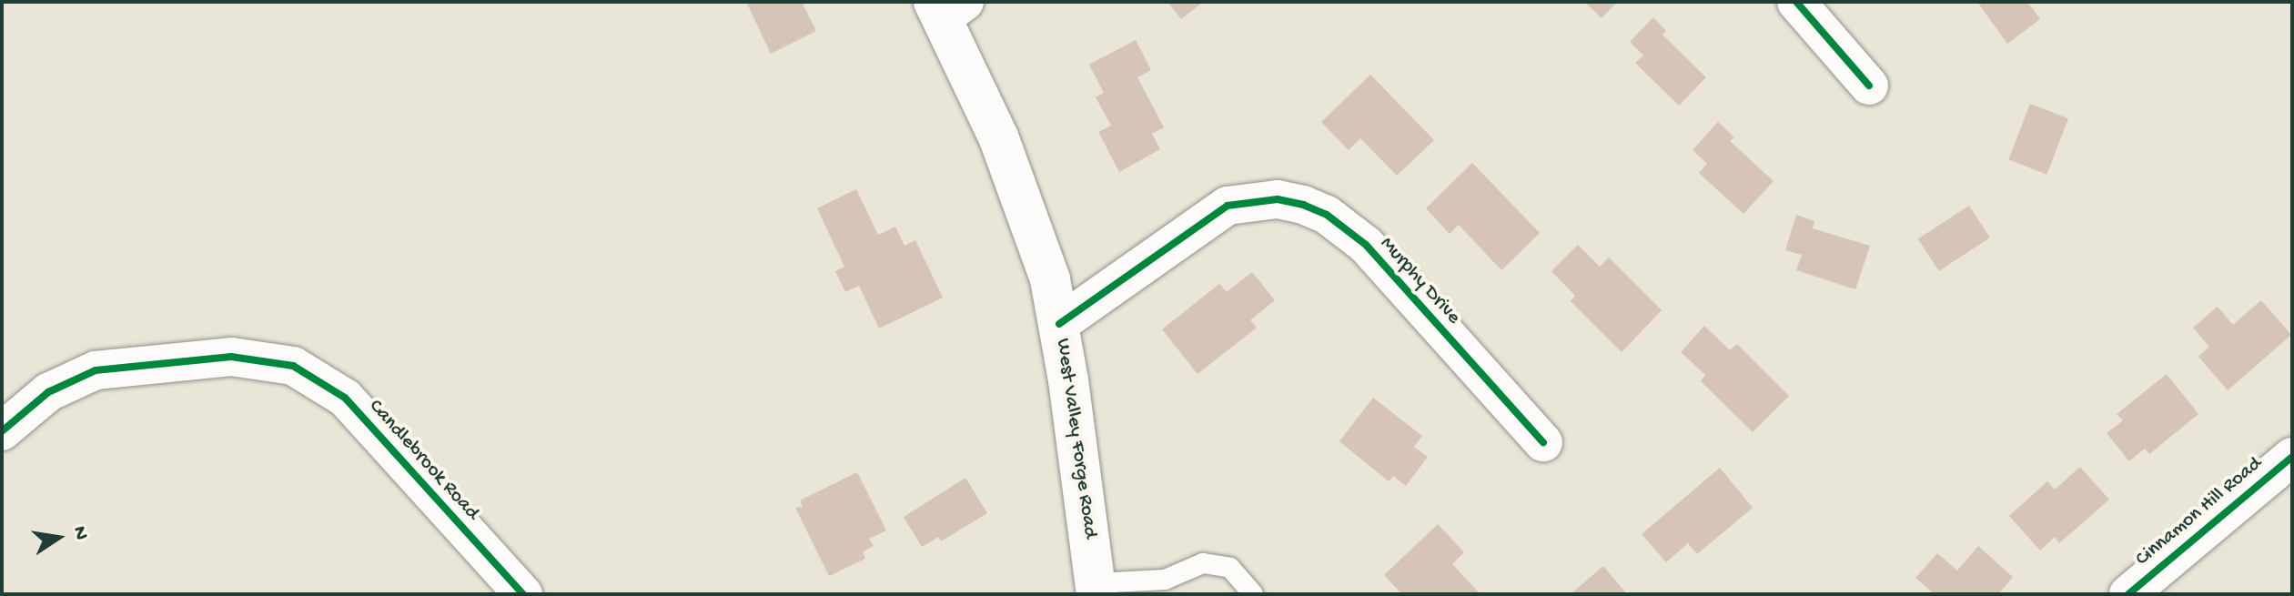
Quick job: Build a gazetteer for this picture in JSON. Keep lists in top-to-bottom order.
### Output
{
  "streets": {
    "main road": ["West Valley Forge Road"],
    "street": ["Murphy Drive", "Candlebrook Road", "Cinnamon Hill Road"]
  },
  "crossings": [
    ["Murphy Drive", "West Valley Forge Road"]
  ],
  "north": "right"
}
